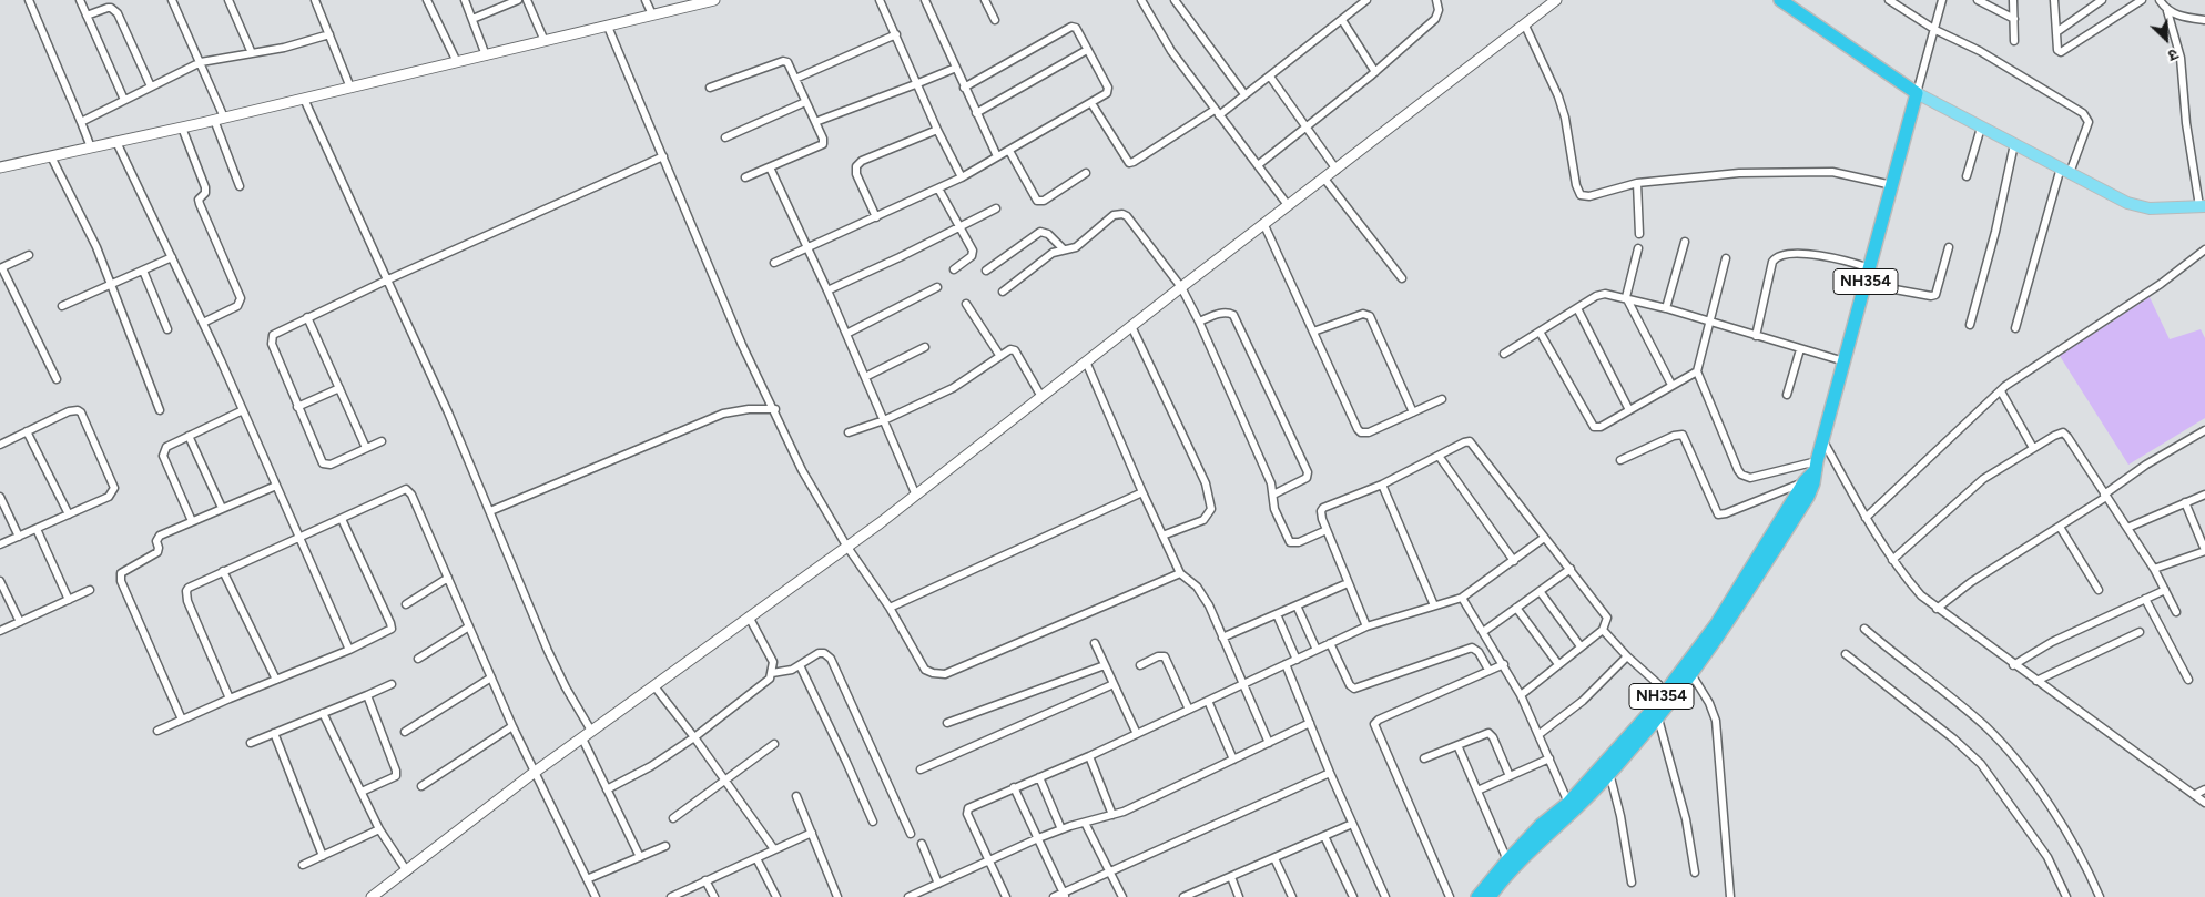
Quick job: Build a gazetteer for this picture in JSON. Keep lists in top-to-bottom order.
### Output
{
  "streets": {
    "highway": ["NH354"]
  },
  "north": "bottom right"
}
